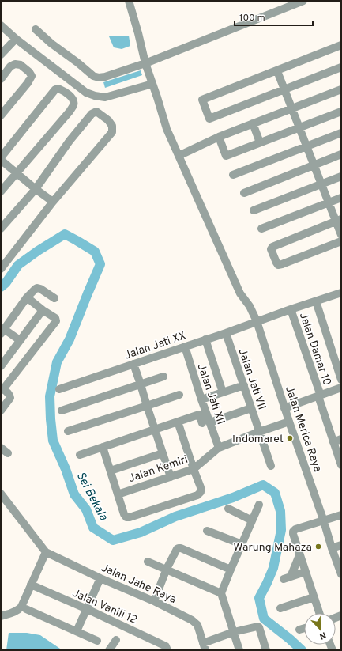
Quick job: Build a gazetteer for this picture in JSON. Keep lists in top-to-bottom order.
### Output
{
  "streets": {
    "street": [
      "Jalan Jati XX",
      "Jalan Damar 10",
      "Jalan Jati VII",
      "Jalan Jati XII",
      "Jalan Merica Raya",
      "Jalan Kemiri",
      "Jalan Jahe Raya",
      "Jalan Vanili 12"
    ]
  },
  "crossings": [
    ["Jalan Jati XX", "Jalan Damar 10"],
    ["Jalan Jati XX", "Jalan Jati VII"],
    ["Jalan Jati XX", "Jalan Jati XII"],
    ["Jalan Jati XX", "Jalan Merica Raya"],
    ["Jalan Jati VII", "Jalan Kemiri"],
    ["Jalan Jati XII", "Jalan Kemiri"],
    ["Jalan Merica Raya", "Jalan Kemiri"]
  ],
  "water": ["Sei Bekala"],
  "places": ["Indomaret", "Warung Mahaza"],
  "scale_bar": "100 m",
  "north": "bottom"
}
